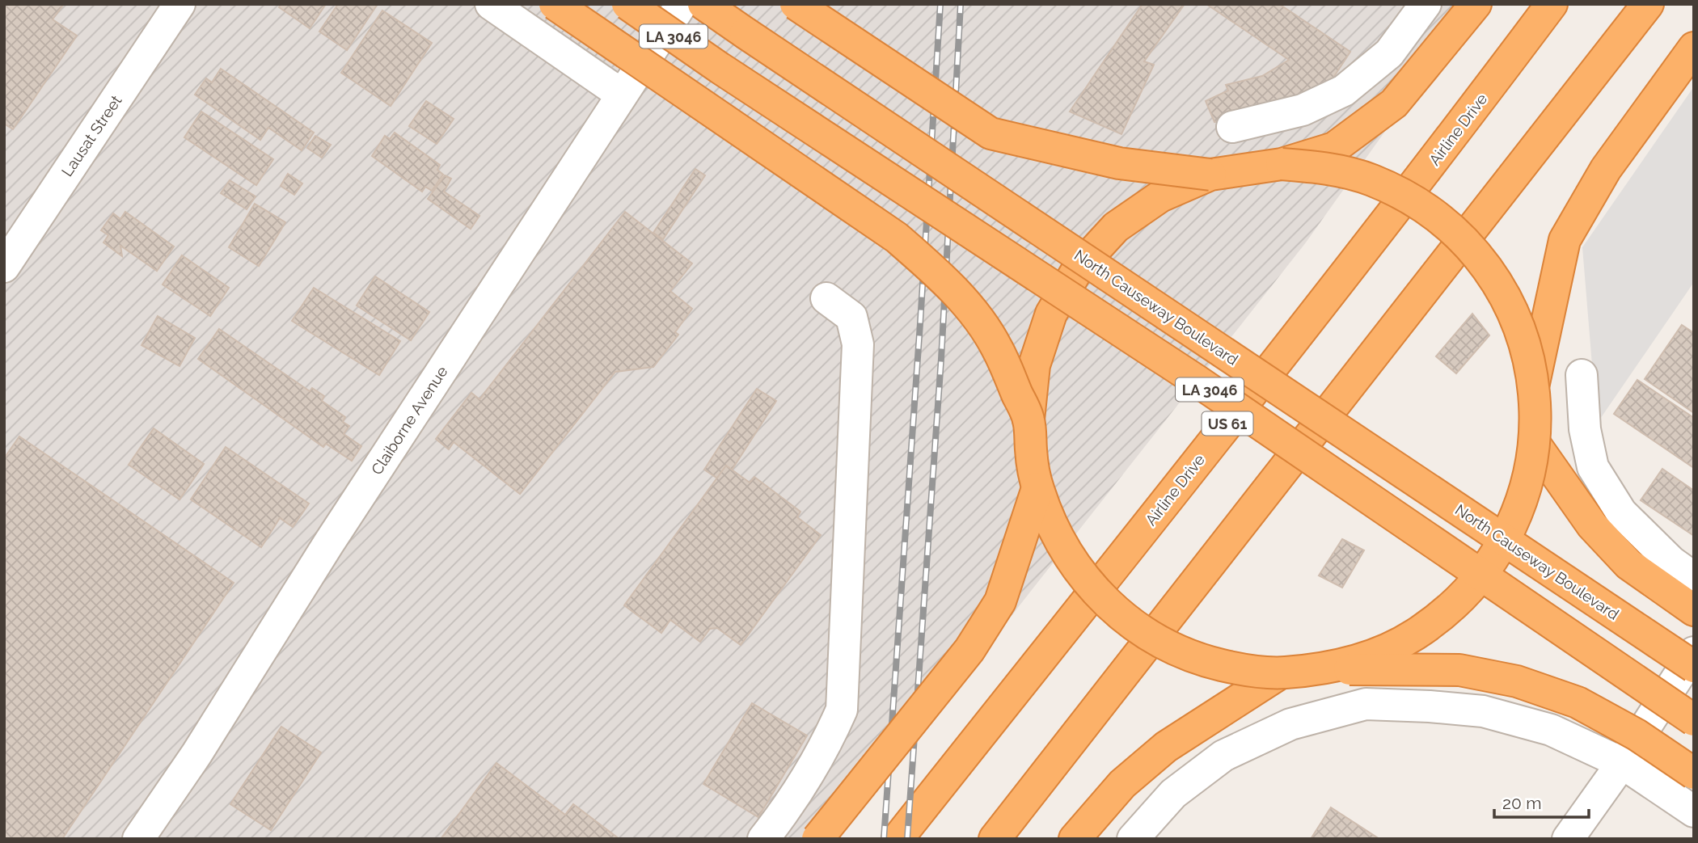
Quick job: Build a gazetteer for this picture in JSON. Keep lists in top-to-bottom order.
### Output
{
  "streets": {
    "highway": [
      "LA 3046",
      "Airline Drive",
      "North Causeway Boulevard",
      "US 61"
    ],
    "street": ["Lausat Street", "Claiborne Avenue"]
  },
  "scale_bar": "20 m"
}
